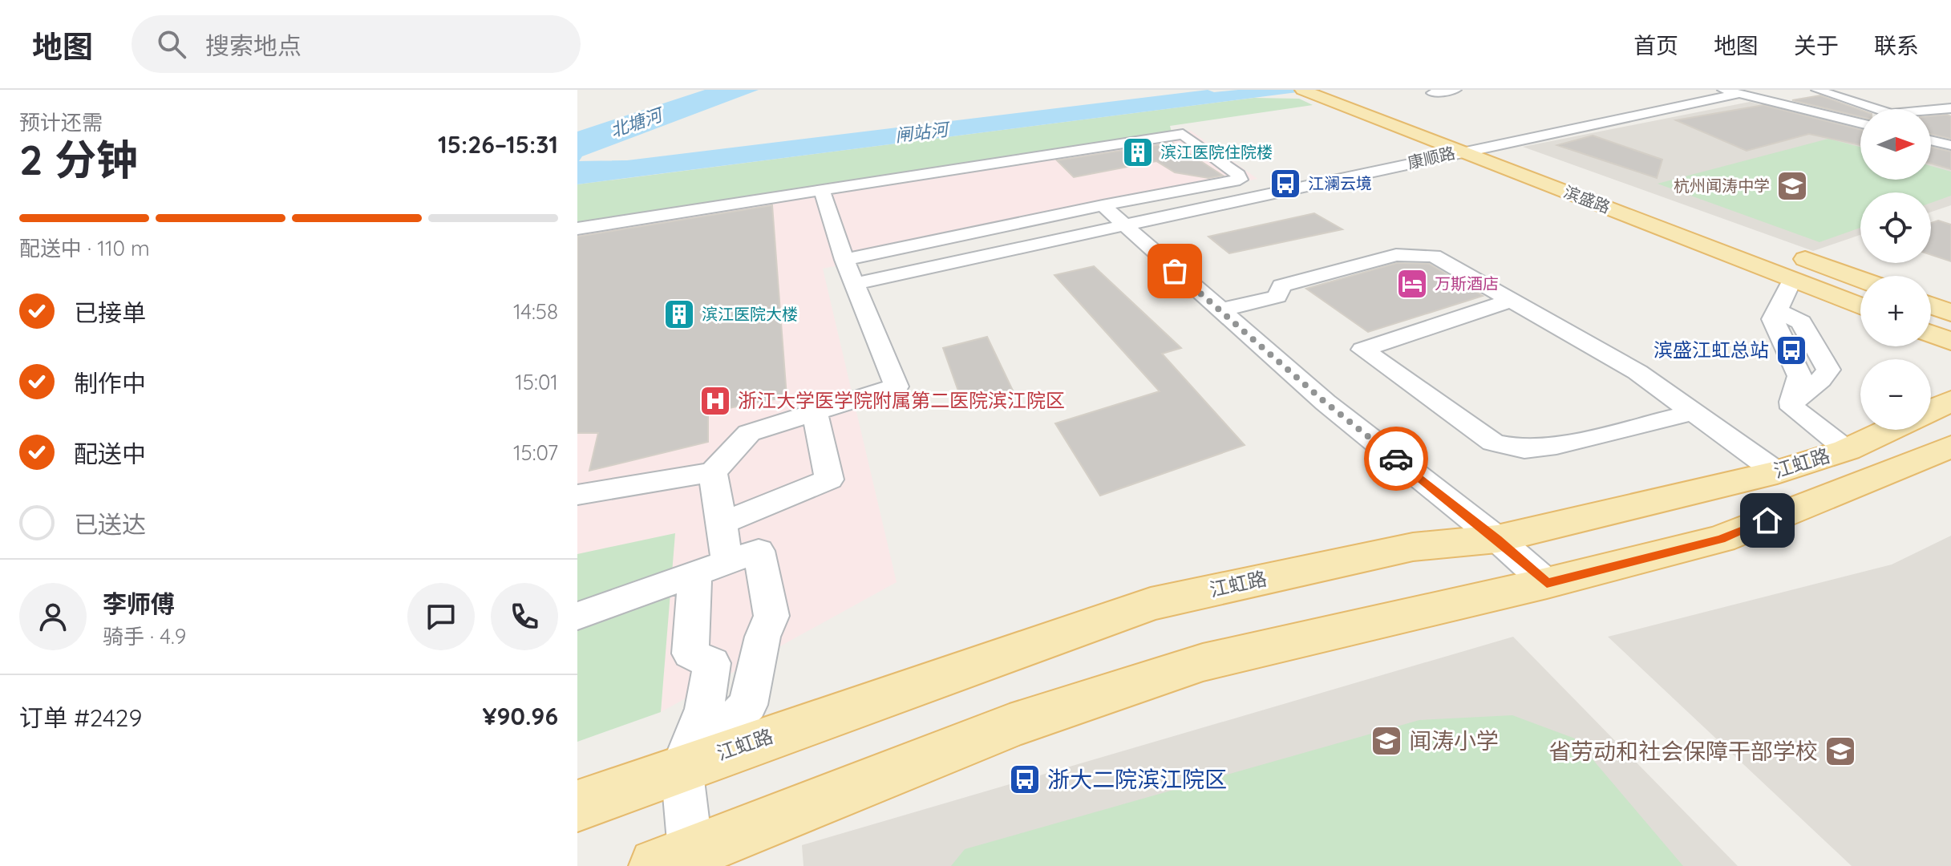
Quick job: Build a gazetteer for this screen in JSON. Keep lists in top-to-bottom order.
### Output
{
  "streets": {
    "main road": ["滨盛路", "江虹路"],
    "street": ["康顺路"]
  },
  "crossings": [
    ["康顺路", "滨盛路"]
  ],
  "water": ["北塘河", "闸站河"],
  "places": {
    "building": ["滨江医院住院楼", "滨江医院大楼"],
    "bus stop": ["江澜云境", "滨盛江虹总站", "浙大二院滨江院区"],
    "school or university": ["杭州闻涛中学", "闻涛小学", "省劳动和社会保障干部学校"],
    "hotel": ["万斯酒店"],
    "hospital": ["浙江大学医学院附属第二医院滨江院区"]
  },
  "north": "right",
  "page": {
    "header": "地图",
    "search": "搜索地点",
    "nav": [
      "首页",
      "地图",
      "关于",
      "联系"
    ],
    "heading": ["2 分钟", "预计还需", "15:26–15:31"],
    "panel": [
      "李师傅",
      "骑手 · 4.9",
      "订单 #2429",
      "¥90.96"
    ],
    "map_buttons": ["+", "−"],
    "bar": "配送中 · 110 m",
    "list": [
      ["已接单", "14:58"],
      ["制作中", "15:01"],
      ["配送中", "15:07"],
      "已送达"
    ]
  }
}
